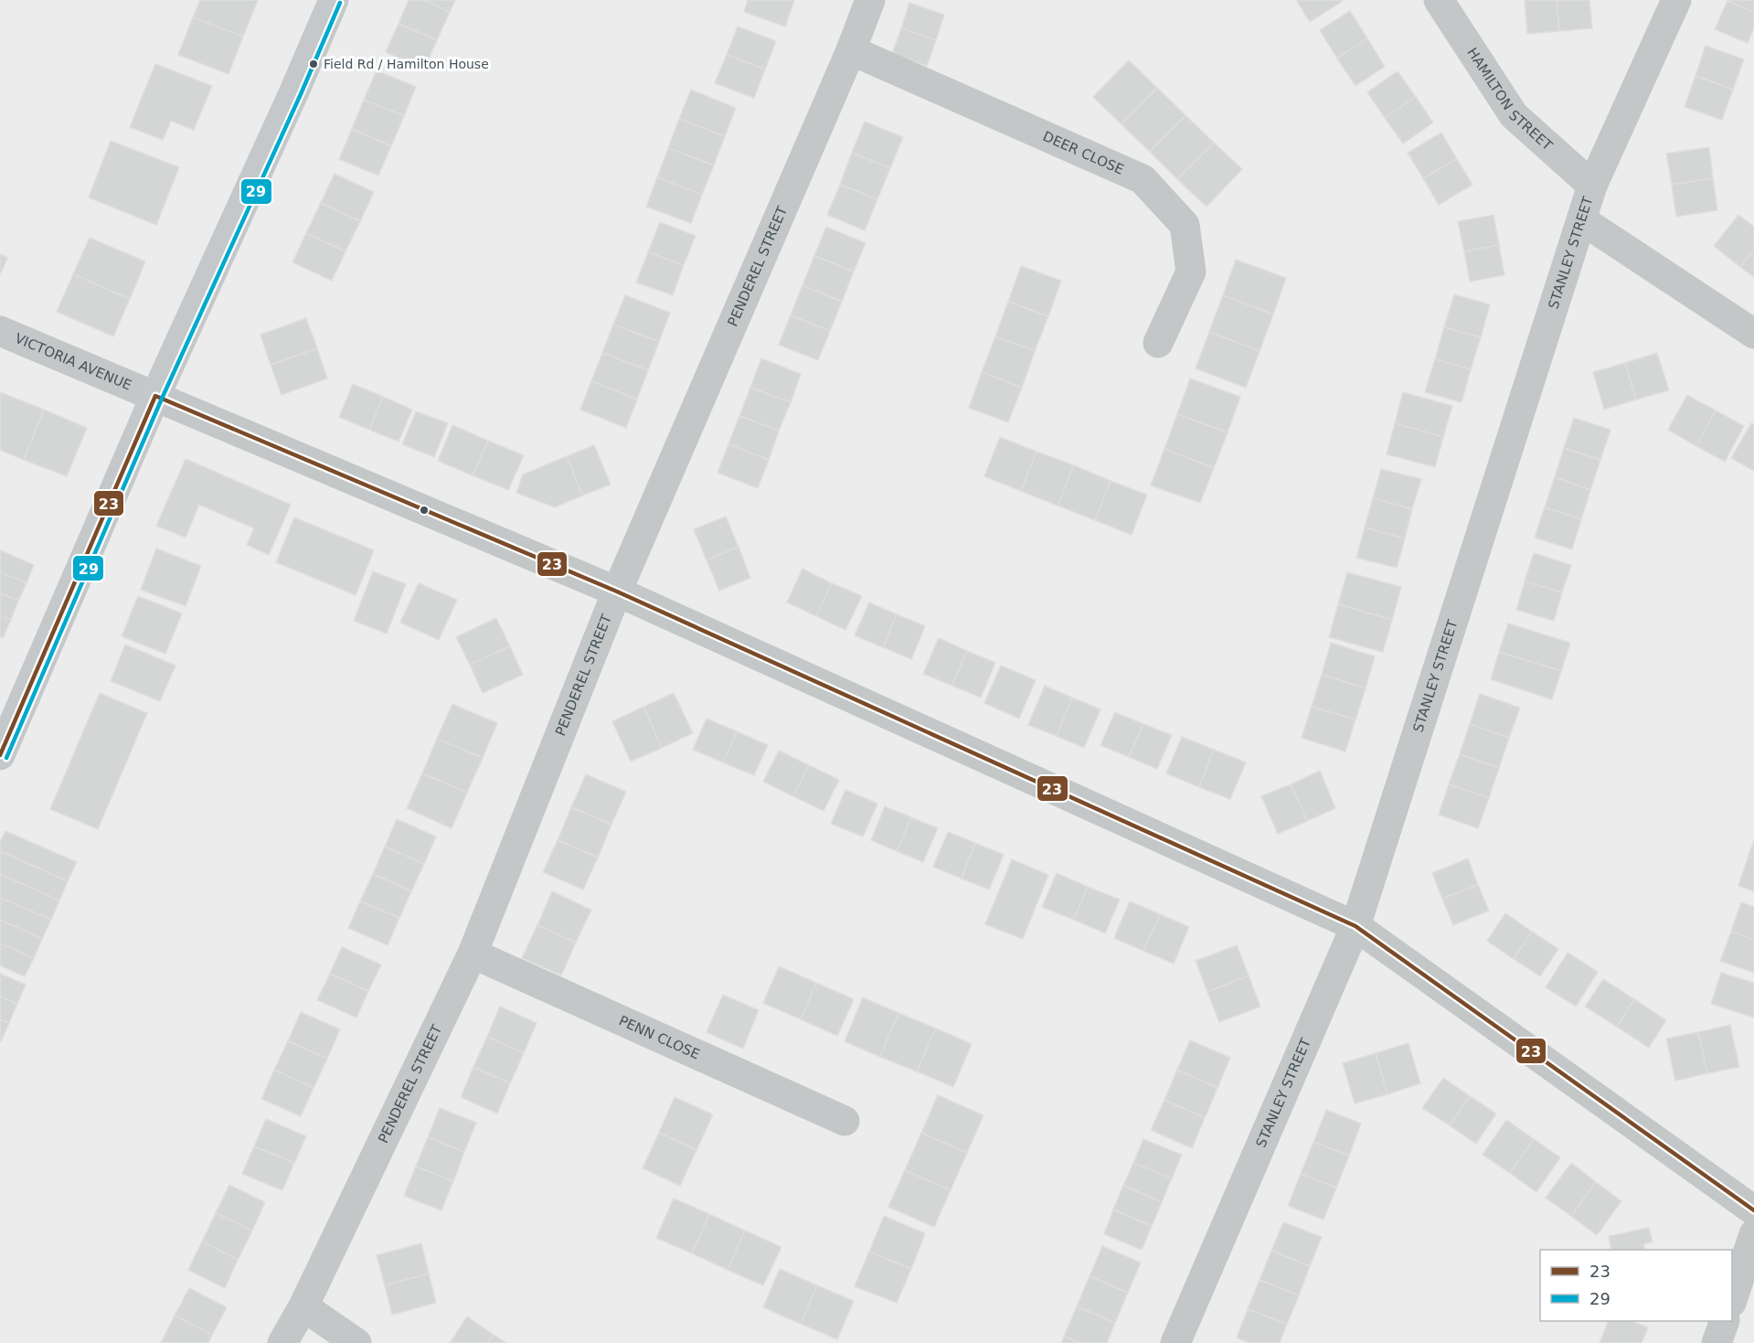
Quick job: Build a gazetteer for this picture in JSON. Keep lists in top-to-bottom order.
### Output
{
  "streets": {
    "street": [
      "HAMILTON STREET",
      "DEER CLOSE",
      "STANLEY STREET",
      "PENDEREL STREET",
      "VICTORIA AVENUE",
      "PENN CLOSE"
    ]
  },
  "crossings": [
    ["HAMILTON STREET", "STANLEY STREET"],
    ["DEER CLOSE", "PENDEREL STREET"],
    ["STANLEY STREET", "VICTORIA AVENUE"],
    ["PENDEREL STREET", "VICTORIA AVENUE"],
    ["PENDEREL STREET", "PENN CLOSE"]
  ],
  "places": ["Field Rd / Hamilton House"],
  "lines": ["transit line 29", "transit line 23"],
  "legend": ["23", "29"]
}
